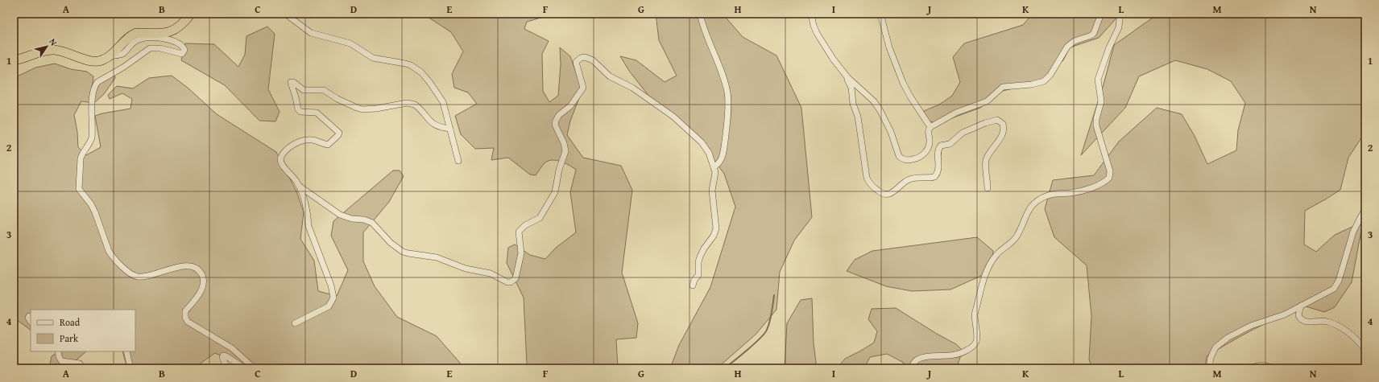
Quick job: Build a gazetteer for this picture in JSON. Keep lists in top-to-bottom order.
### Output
{
  "legend": ["Road", "Park"],
  "north": "top right",
  "grid": {
    "columns": [
      "A",
      "B",
      "C",
      "D",
      "E",
      "F",
      "G",
      "H",
      "I",
      "J",
      "K",
      "L",
      "M",
      "N"
    ],
    "rows": [
      "1",
      "2",
      "3",
      "4"
    ]
  }
}
